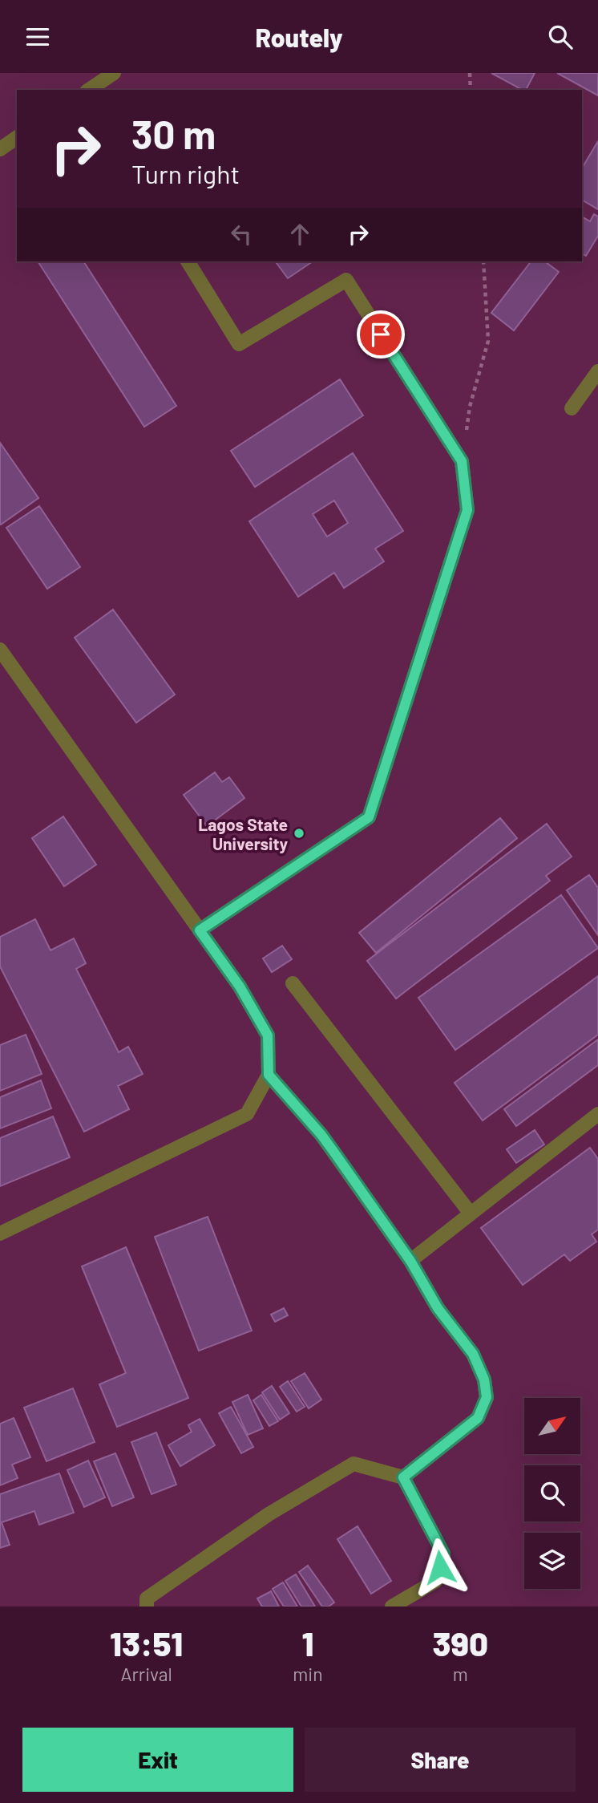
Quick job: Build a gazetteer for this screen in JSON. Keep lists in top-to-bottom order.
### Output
{
  "places": ["Lagos State University"],
  "north": "top right",
  "page": {
    "header": "Routely",
    "turn": ["30 m", "Turn right"],
    "eta": [
      "13:51",
      "Arrival",
      "1",
      "min",
      "390",
      "m"
    ],
    "buttons": ["Exit", "Share"]
  }
}
